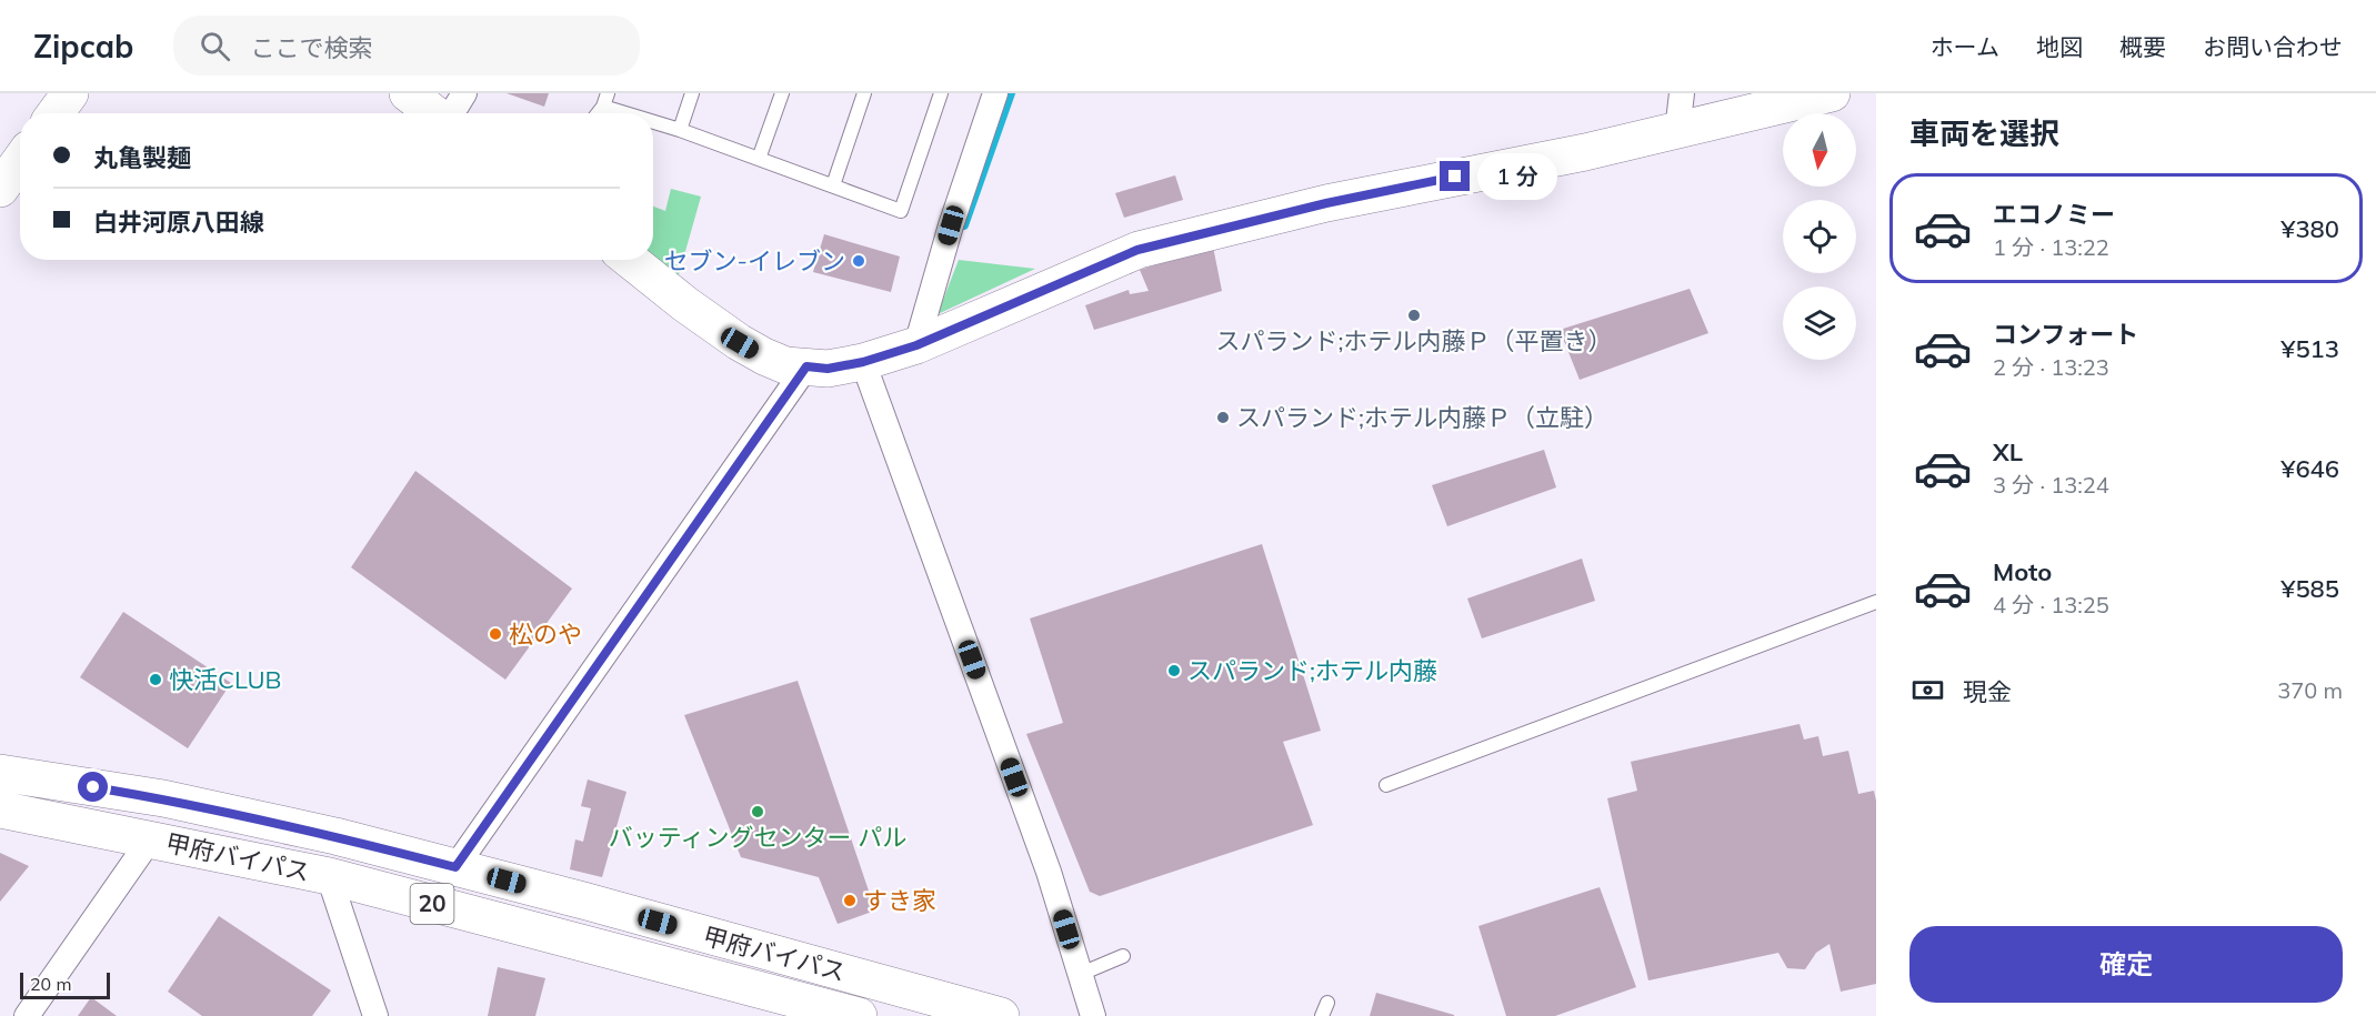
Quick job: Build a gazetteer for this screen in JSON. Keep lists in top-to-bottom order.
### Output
{
  "streets": {
    "main road": ["甲府バイパス", "20"]
  },
  "places": [
    "セブン-イレブン",
    "スパランド;ホテル内藤Ｐ（平置き）",
    "スパランド;ホテル内藤Ｐ（立駐）",
    "松のや",
    "スパランド;ホテル内藤",
    "快活CLUB",
    "バッティングセンター パル",
    "すき家"
  ],
  "scale_bar": "20 m",
  "north": "bottom",
  "page": {
    "header": "Zipcab",
    "search": "ここで検索",
    "nav": [
      "ホーム",
      "地図",
      "概要",
      "お問い合わせ"
    ],
    "heading": "車両を選択",
    "banner": ["丸亀製麺", "白井河原八田線"],
    "bubble": "1 分",
    "list": [
      {
        "name": "エコノミー",
        "note": "1 分 · 13:22",
        "value": "¥380"
      },
      {
        "name": "コンフォート",
        "note": "2 分 · 13:23",
        "value": "¥513"
      },
      {
        "name": "XL",
        "note": "3 分 · 13:24",
        "value": "¥646"
      },
      {
        "name": "Moto",
        "note": "4 分 · 13:25",
        "value": "¥585"
      }
    ],
    "pay": ["現金", "370 m"],
    "buttons": "確定",
    "scale": "20 m"
  }
}
